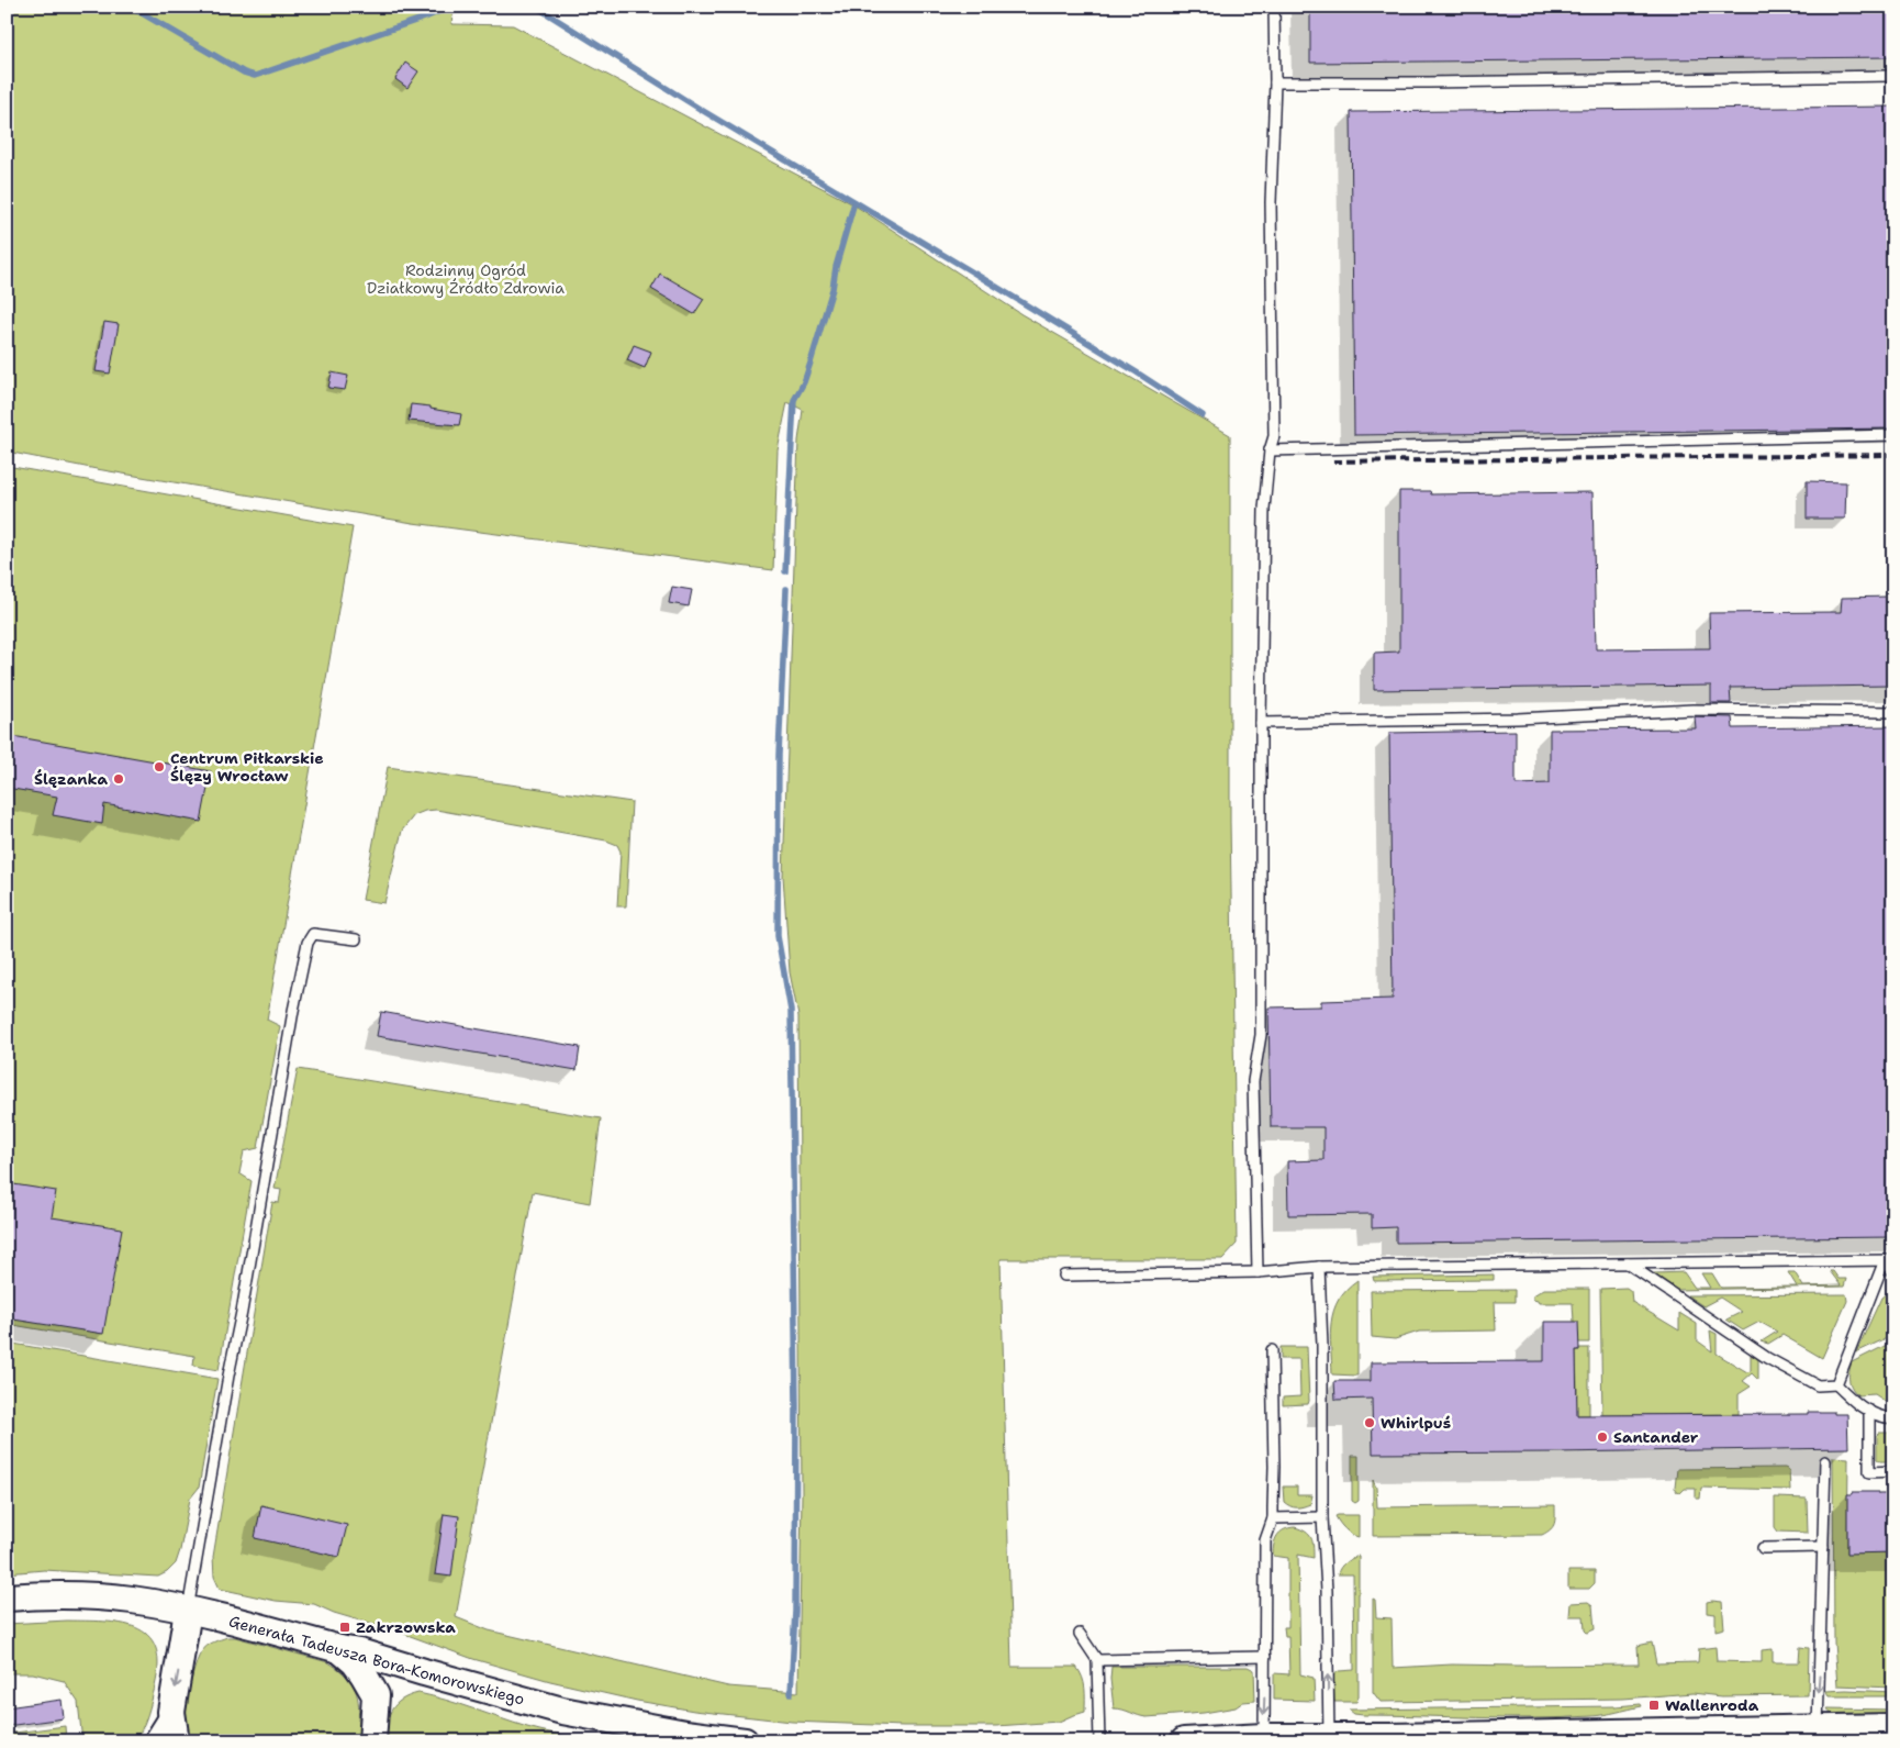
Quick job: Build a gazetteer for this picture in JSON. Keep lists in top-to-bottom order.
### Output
{
  "streets": {
    "street": ["Generała Tadeusza Bora-Komorowskiego"]
  },
  "parks": ["Rodzinny Ogród Działkowy Źródło Zdrowia"],
  "places": {
    "other": [
      "Centrum Piłkarskie Ślęzy Wrocław",
      "Ślęzanka",
      "Whirlpuś",
      "Santander"
    ],
    "transit": ["Zakrzowska", "Wallenroda"]
  }
}
